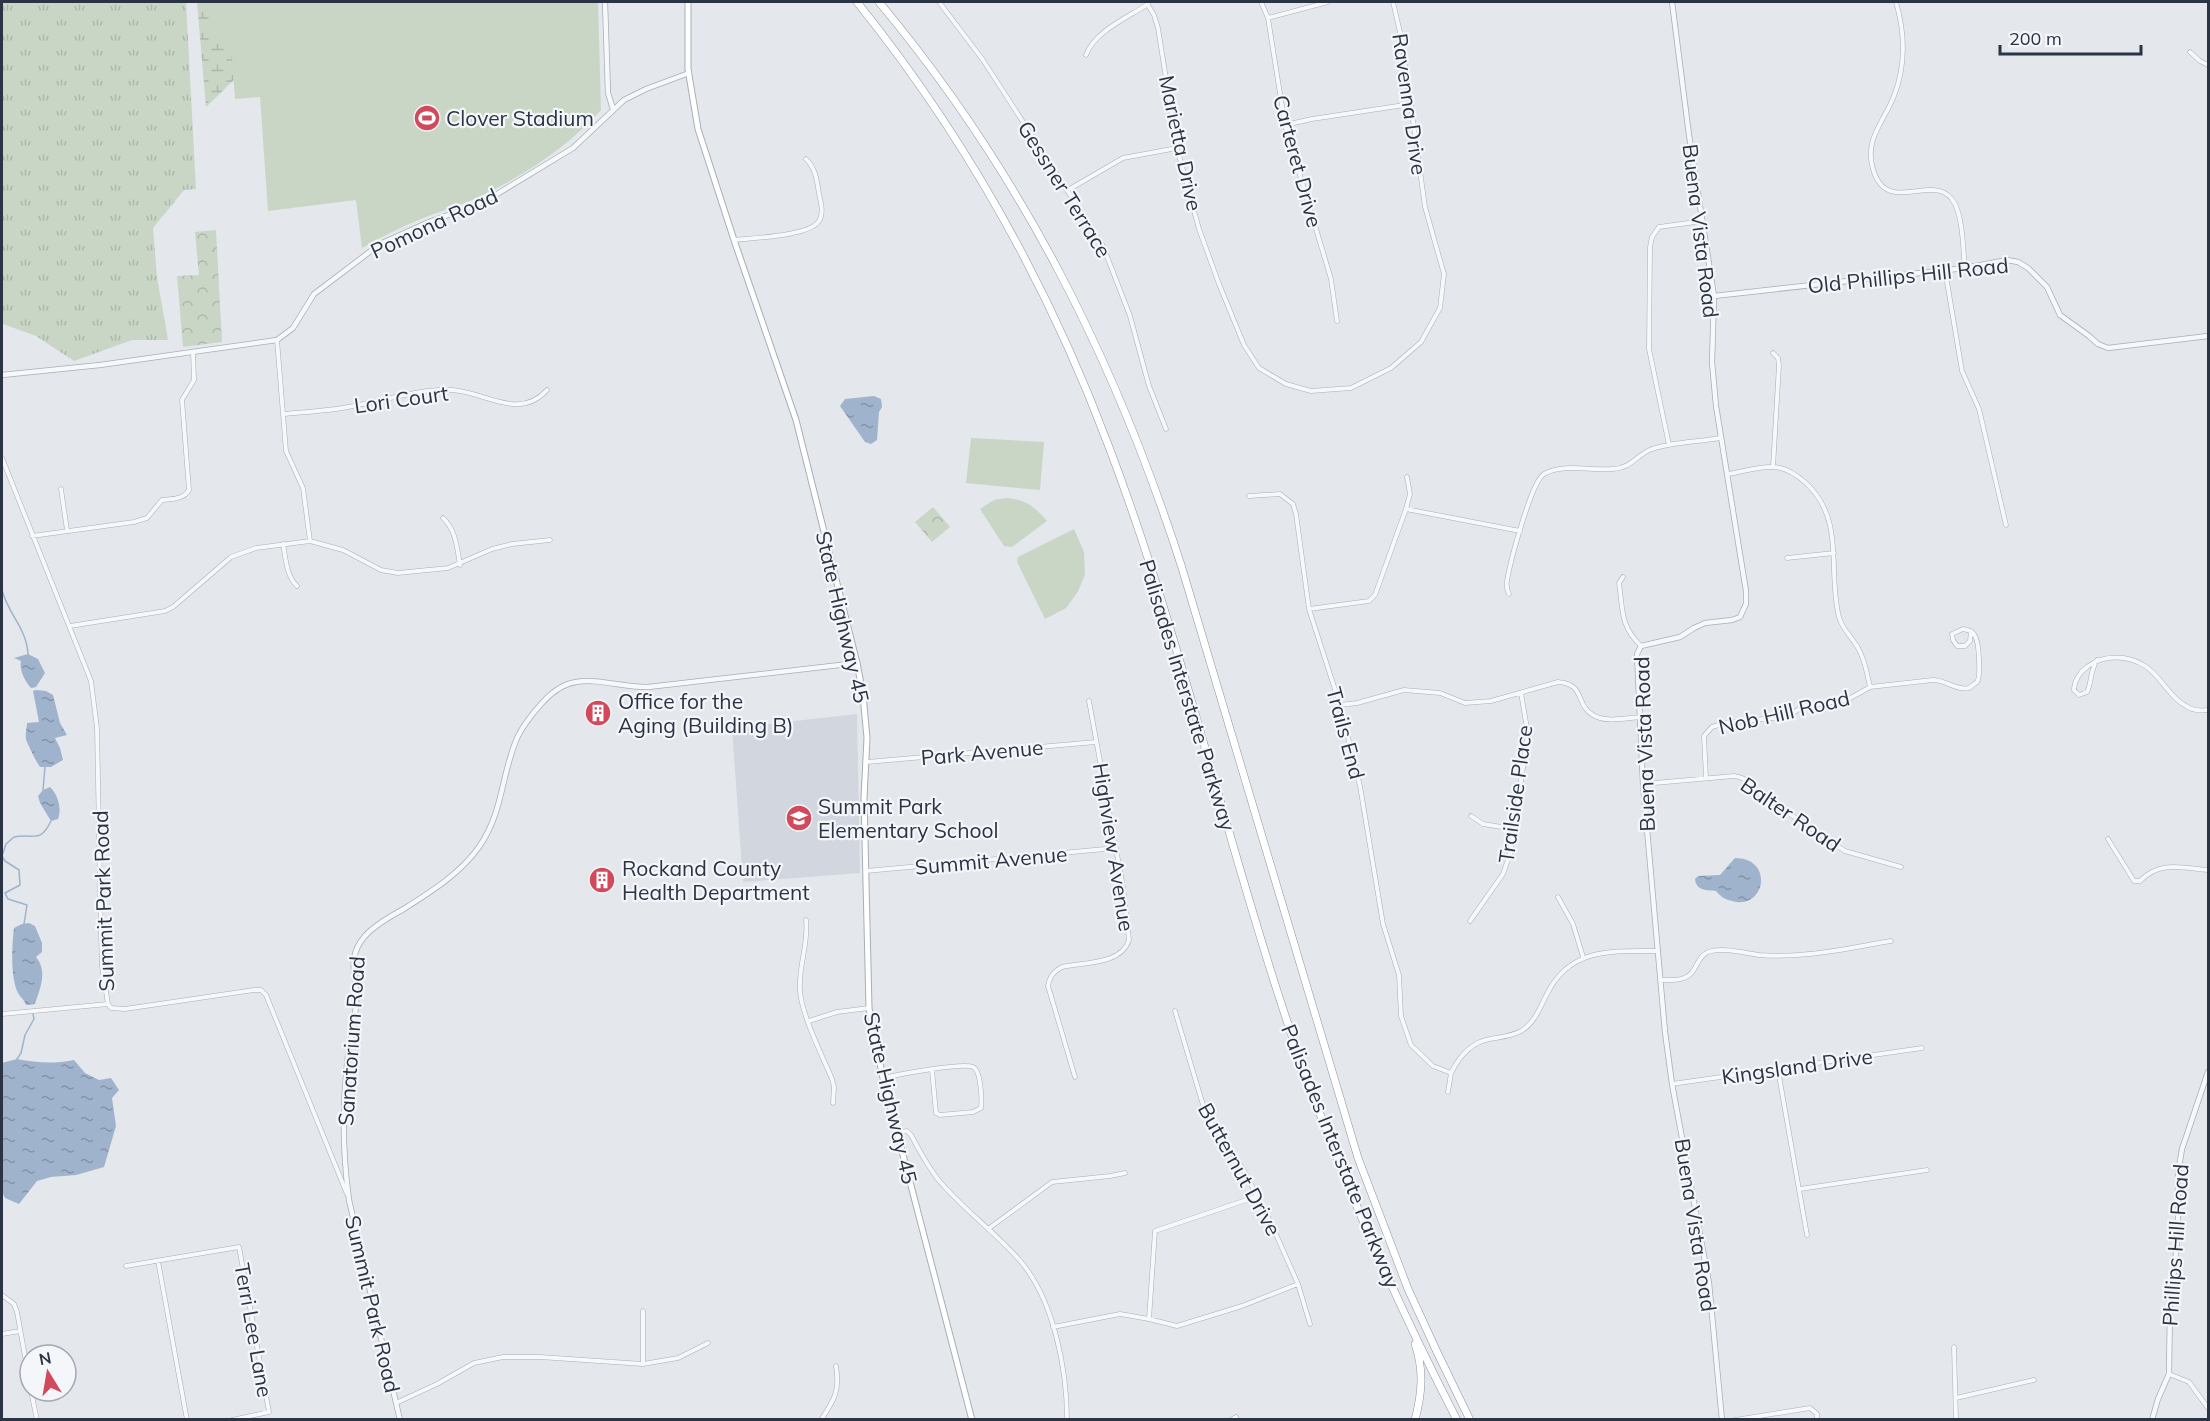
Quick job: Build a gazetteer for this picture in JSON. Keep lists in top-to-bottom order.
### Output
{
  "streets": {
    "highway": ["Palisades Interstate Parkway"],
    "main road": ["State Highway 45"],
    "street": [
      "Ravenna Drive",
      "Marietta Drive",
      "Carteret Drive",
      "Gessner Terrace",
      "Pomona Road",
      "Buena Vista Road",
      "Old Phillips Hill Road",
      "Lori Court",
      "Nob Hill Road",
      "Trails End",
      "Park Avenue",
      "Trailside Place",
      "Balter Road",
      "Highview Avenue",
      "Summit Avenue",
      "Summit Park Road",
      "Sanatorium Road",
      "Kingsland Drive",
      "Butternut Drive",
      "Phillips Hill Road",
      "Terri Lee Lane"
    ]
  },
  "crossings": [
    ["Ravenna Drive", "Marietta Drive"],
    ["Pomona Road", "State Highway 45"],
    ["Buena Vista Road", "Old Phillips Hill Road"],
    ["Buena Vista Road", "Balter Road"],
    ["Buena Vista Road", "Kingsland Drive"],
    ["State Highway 45", "Park Avenue"],
    ["State Highway 45", "Summit Avenue"],
    ["State Highway 45", "Sanatorium Road"],
    ["Nob Hill Road", "Balter Road"],
    ["Park Avenue", "Highview Avenue"],
    ["Highview Avenue", "Summit Avenue"],
    ["Summit Park Road", "Sanatorium Road"]
  ],
  "places": {
    "sports": ["Clover Stadium"],
    "building": ["Office for the Aging (Building B)", "Rockand County Health Department"],
    "school or university": ["Summit Park Elementary School"]
  },
  "scale_bar": "200 m",
  "north": "top"
}
